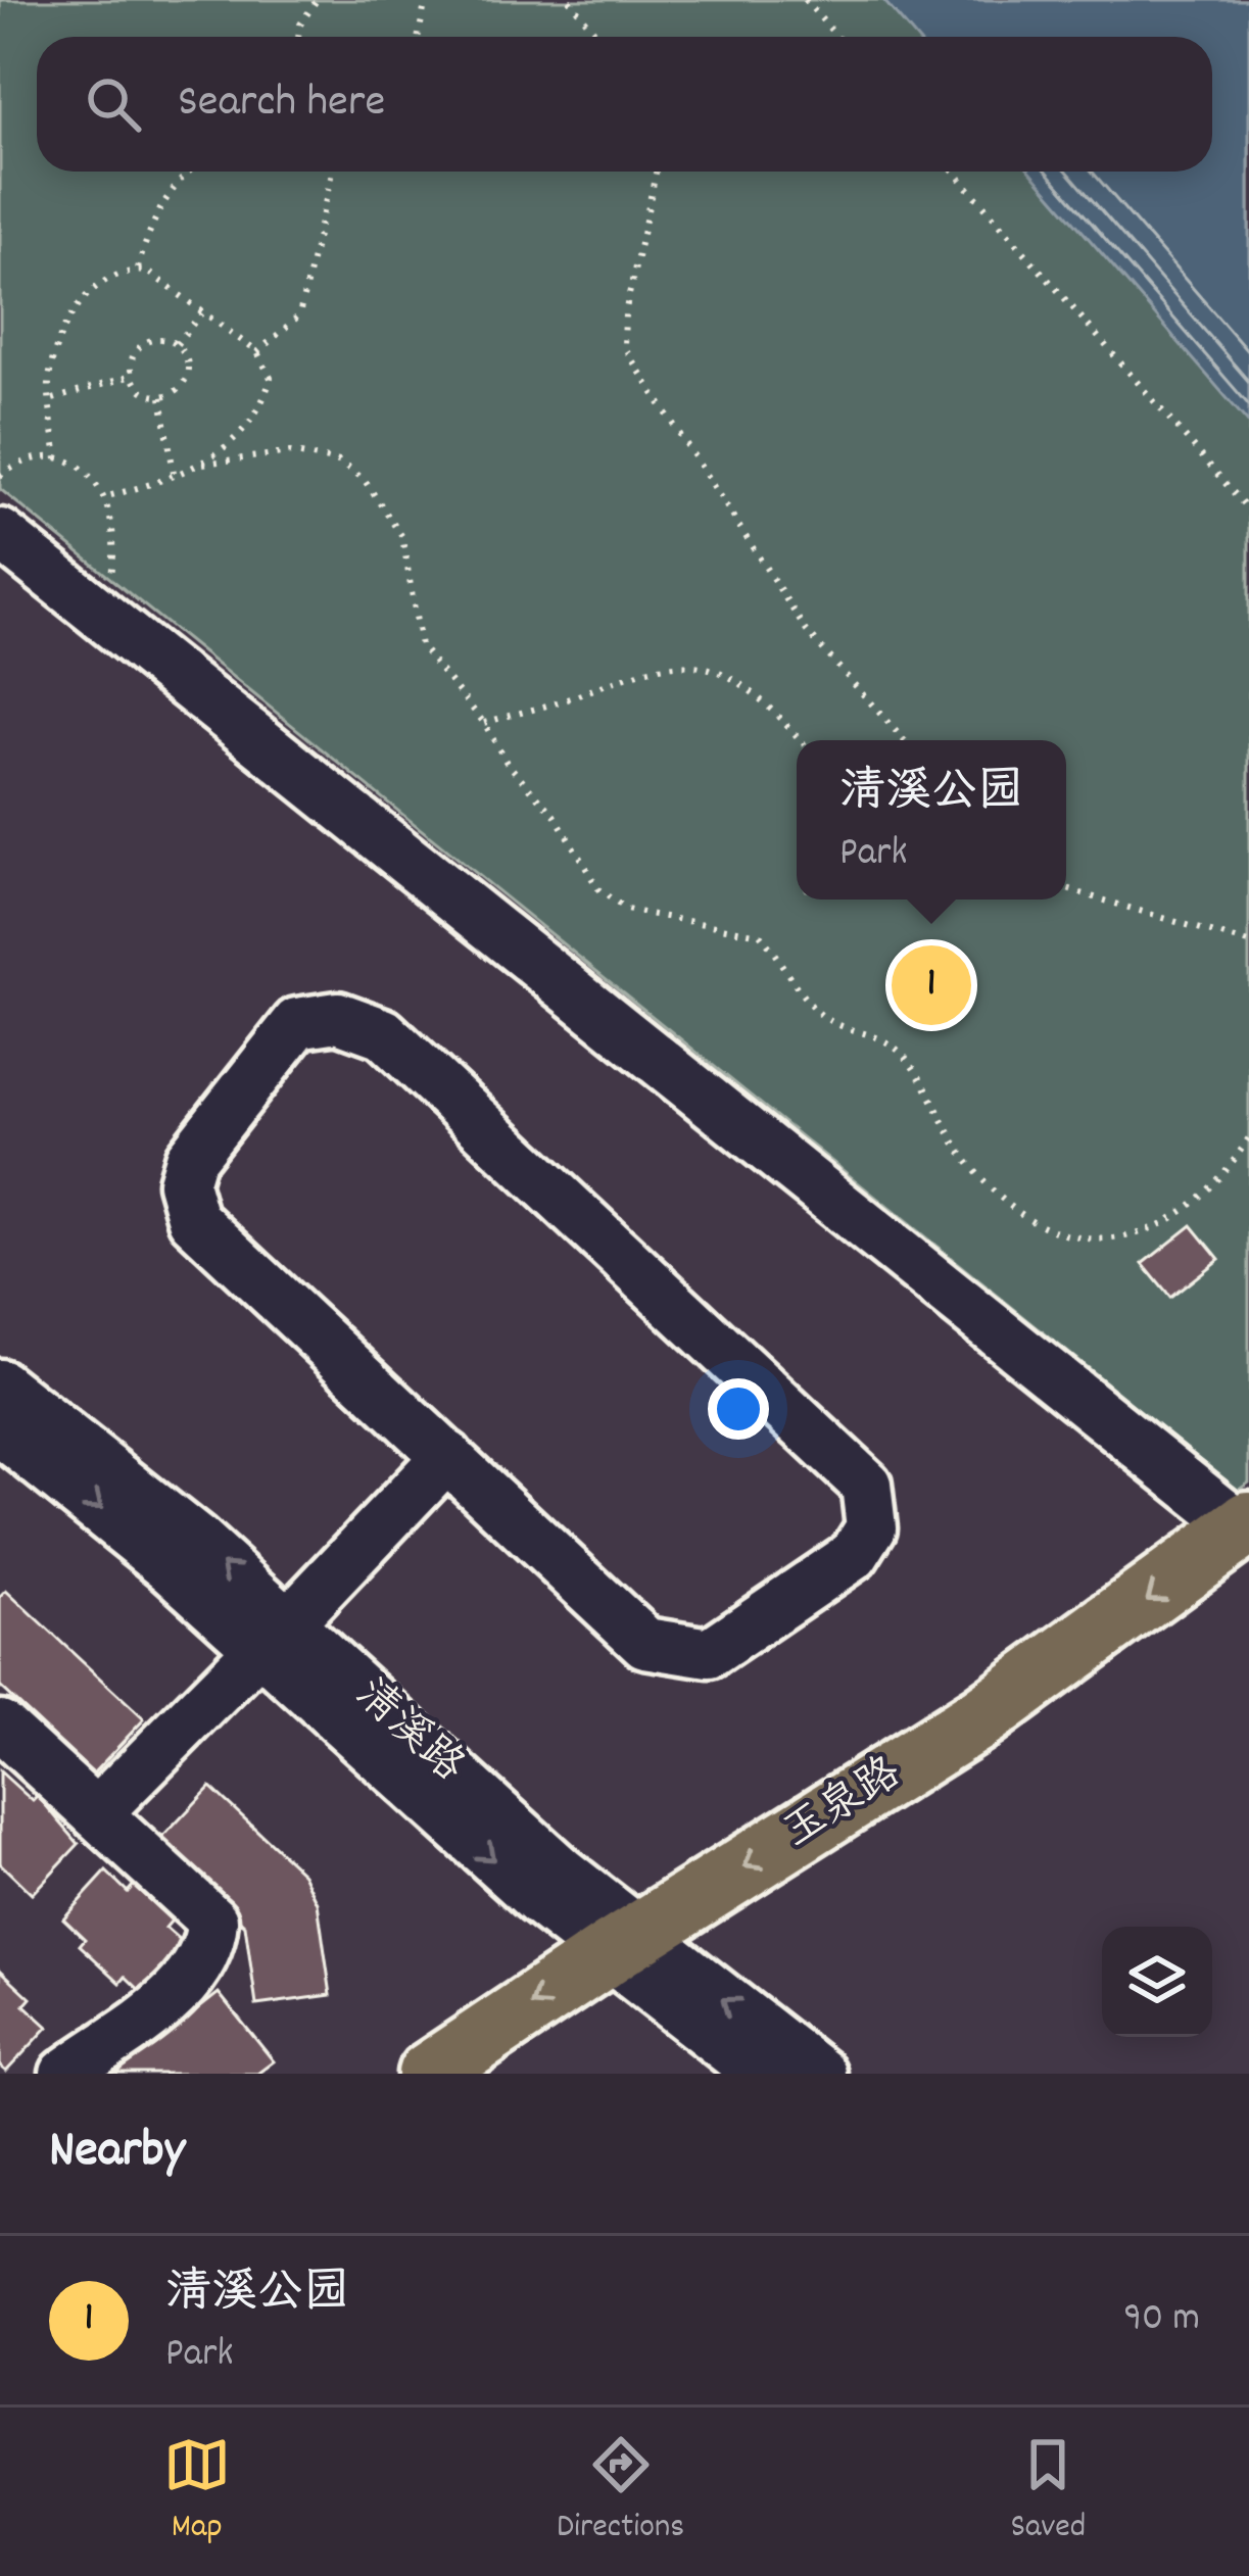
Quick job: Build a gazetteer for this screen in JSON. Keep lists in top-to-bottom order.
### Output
{
  "streets": {
    "main road": ["玉泉路"],
    "street": ["清溪路"]
  },
  "crossings": [
    ["清溪路", "玉泉路"]
  ],
  "page": {
    "search": "Search here",
    "popup": ["清溪公园", "Park"],
    "pins": "1",
    "heading": "Nearby",
    "list": [
      {
        "mark": "1",
        "name": "清溪公园",
        "note": "Park",
        "value": "90 m"
      }
    ],
    "nav": ["Map", "Directions", "Saved"]
  }
}
